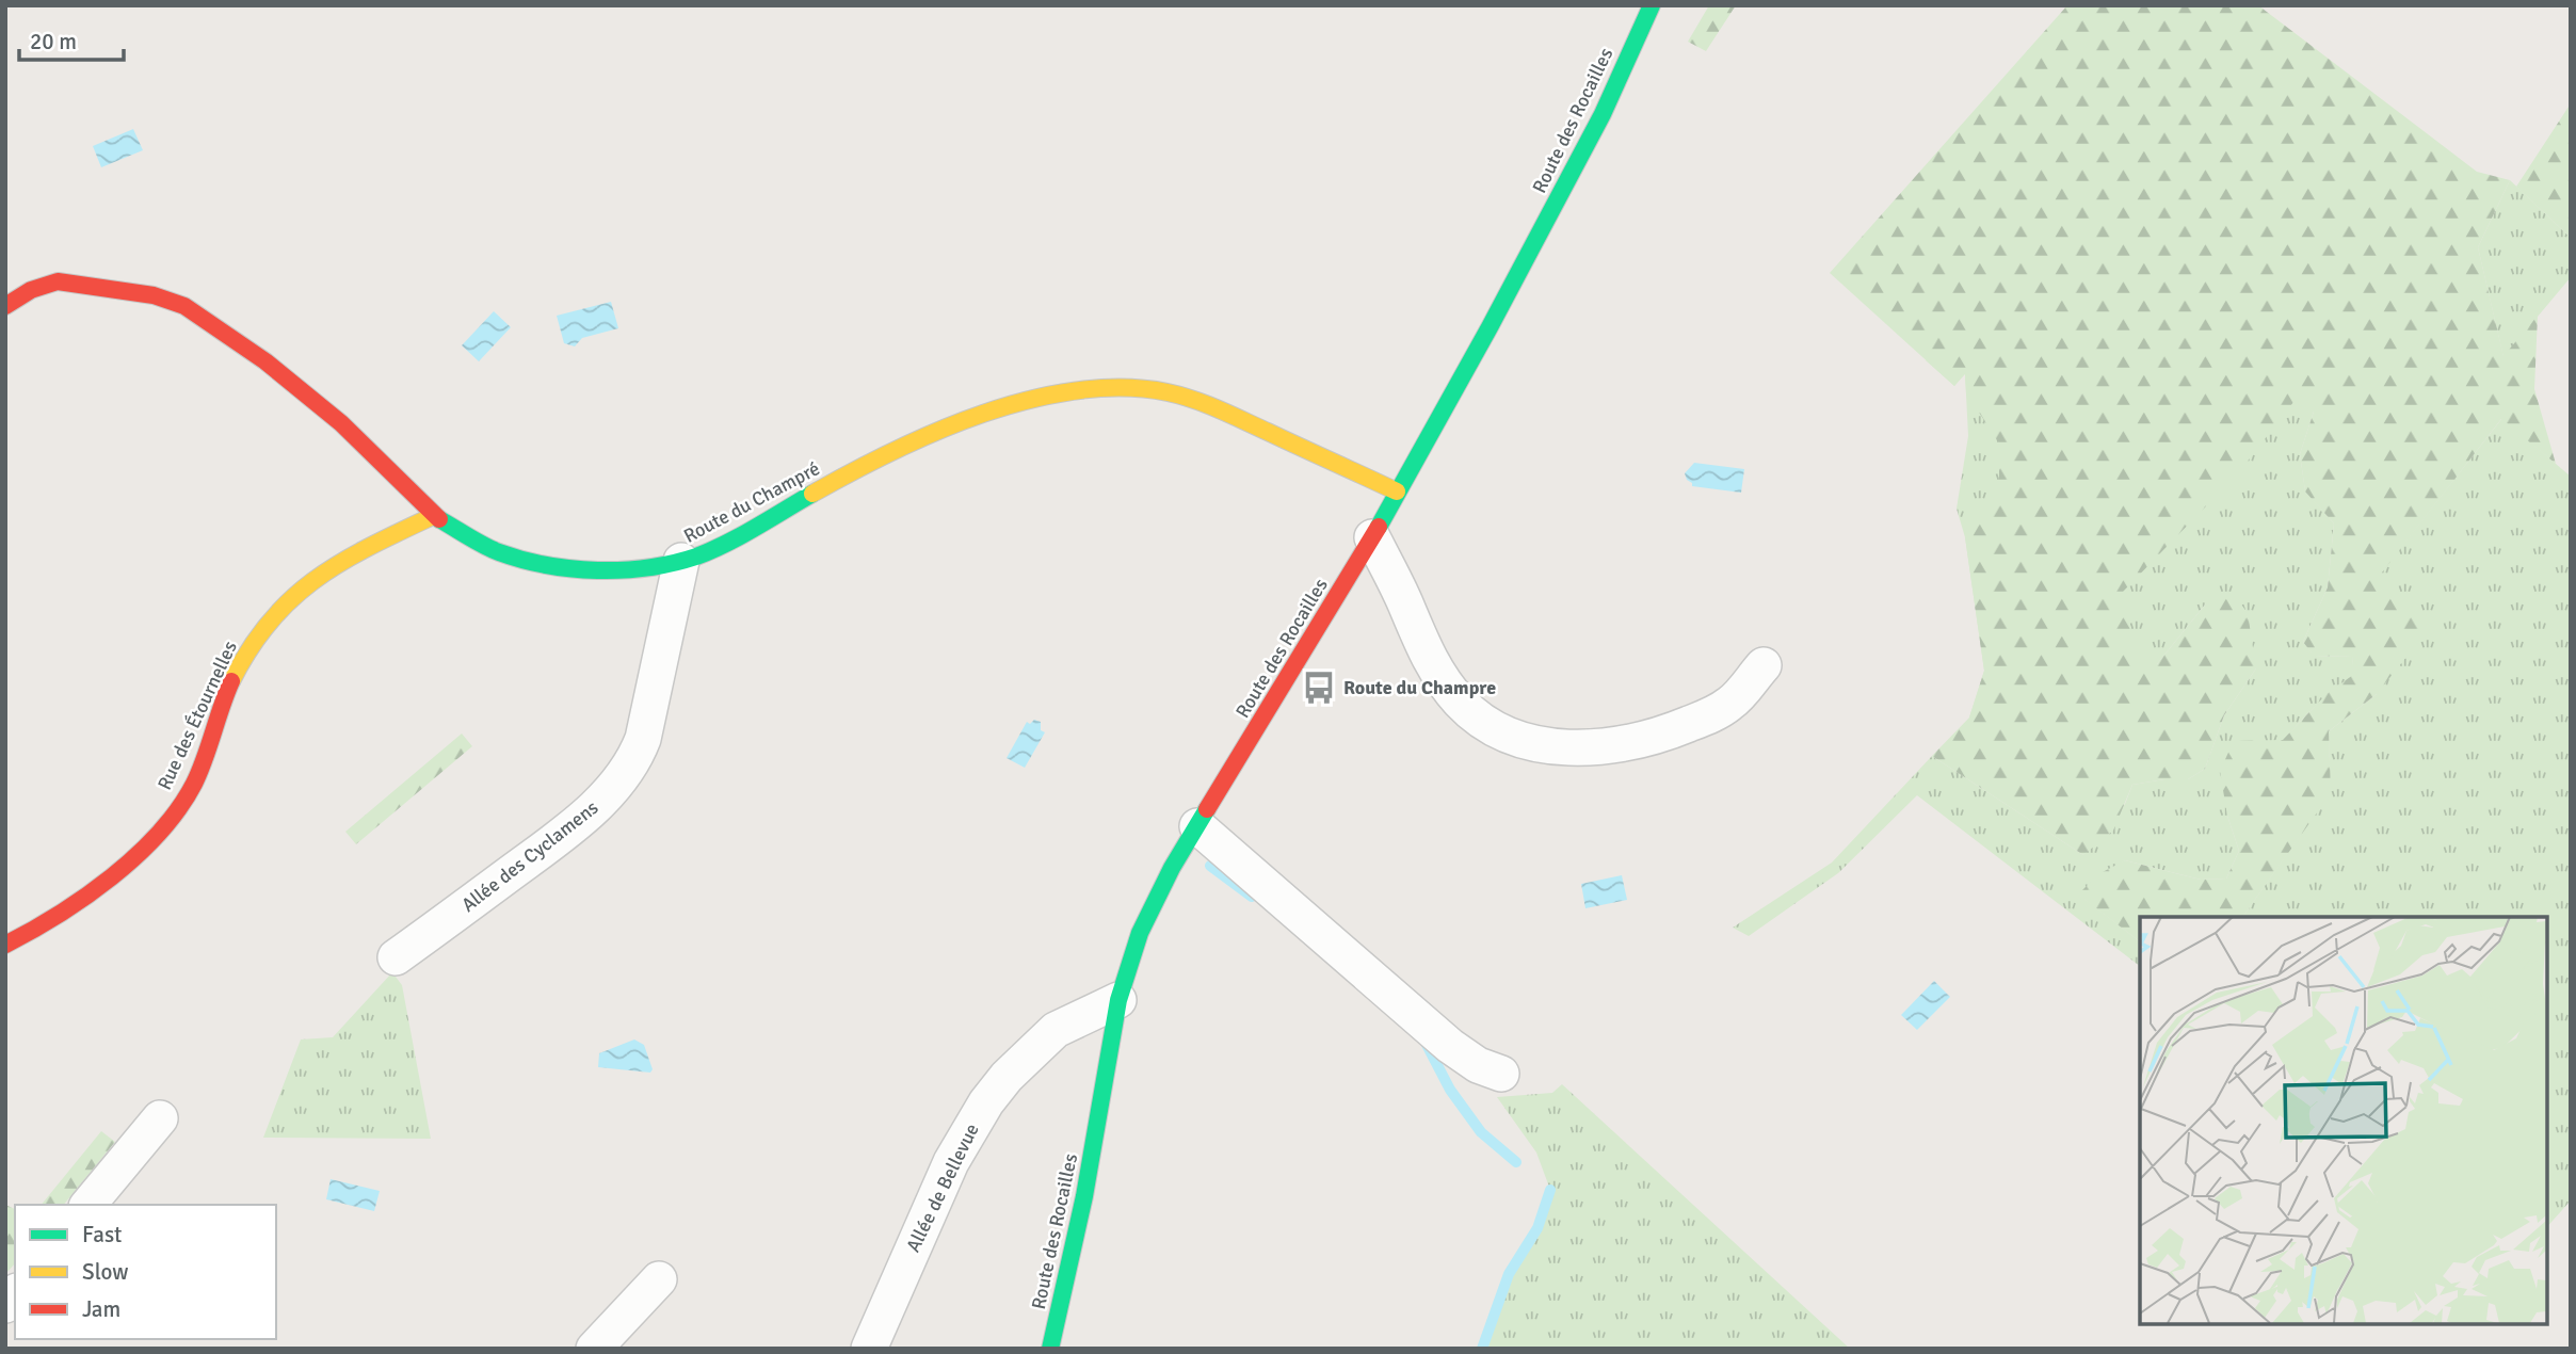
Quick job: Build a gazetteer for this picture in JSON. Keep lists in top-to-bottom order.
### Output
{
  "streets": {
    "street": [
      "Route des Rocailles",
      "Route du Champré",
      "Rue des Étournelles",
      "Allée des Cyclamens",
      "Allée de Bellevue"
    ]
  },
  "crossings": [
    ["Route des Rocailles", "Route du Champré"],
    ["Route des Rocailles", "Allée de Bellevue"],
    ["Route du Champré", "Rue des Étournelles"],
    ["Route du Champré", "Allée des Cyclamens"]
  ],
  "places": {
    "bus stop": ["Route du Champre"]
  },
  "legend": ["Fast", "Slow", "Jam"],
  "scale_bar": "20 m"
}
